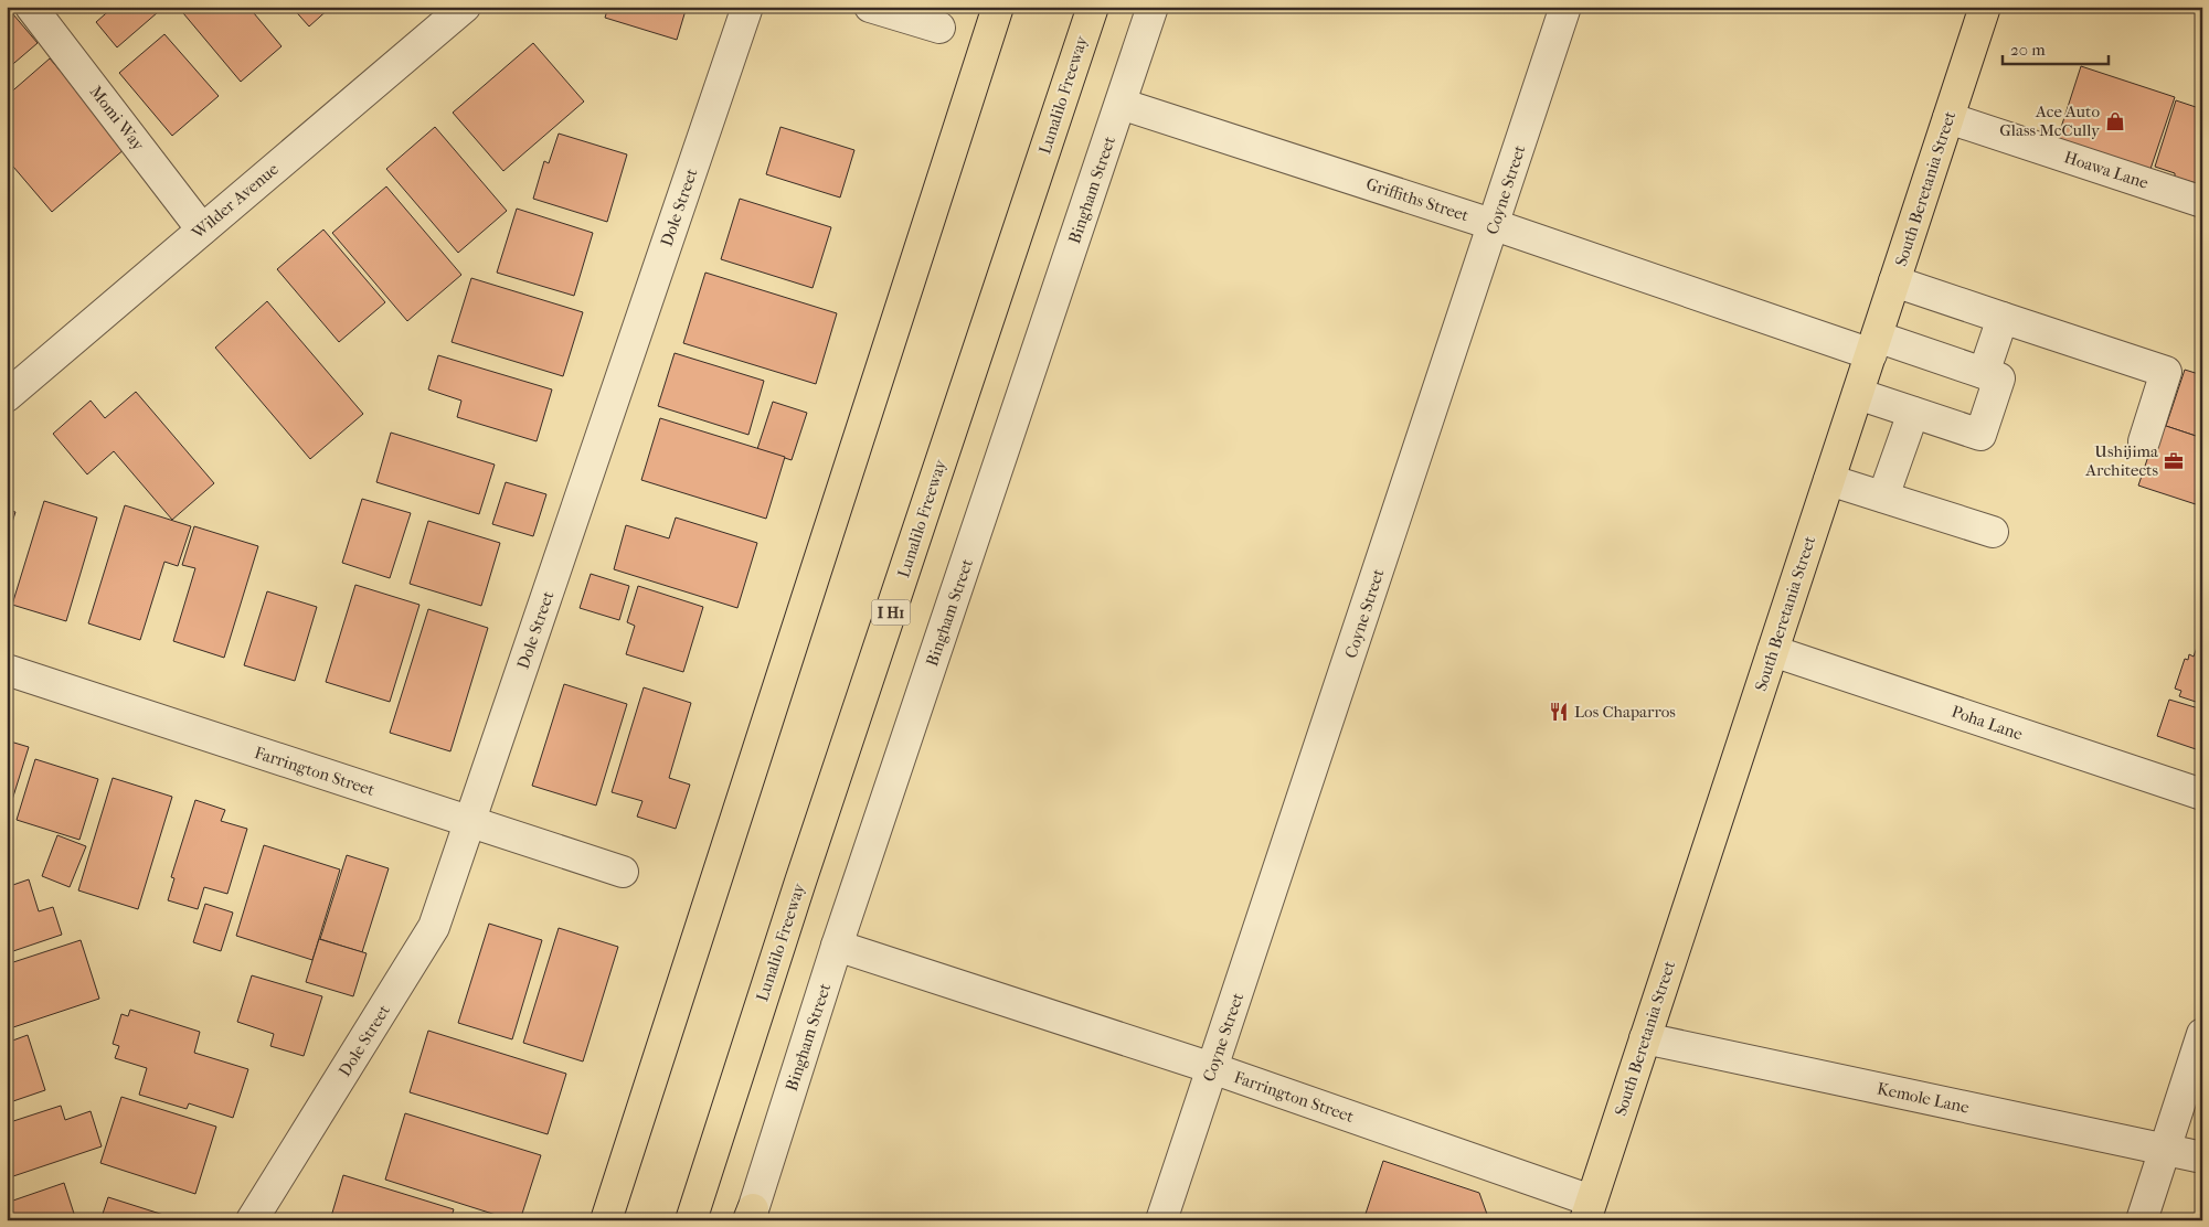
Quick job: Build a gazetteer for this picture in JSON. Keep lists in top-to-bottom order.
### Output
{
  "streets": {
    "main road": ["Lunalilo Freeway", "South Beretania Street", "I H1"],
    "street": [
      "Momi Way",
      "Hoawa Lane",
      "Bingham Street",
      "Coyne Street",
      "Griffiths Street",
      "Wilder Avenue",
      "Dole Street",
      "Poha Lane",
      "Farrington Street",
      "Kemole Lane"
    ]
  },
  "crossings": [
    ["Momi Way", "Wilder Avenue"],
    ["Hoawa Lane", "South Beretania Street"],
    ["South Beretania Street", "Griffiths Street"],
    ["South Beretania Street", "Poha Lane"],
    ["South Beretania Street", "Farrington Street"],
    ["South Beretania Street", "Kemole Lane"],
    ["Bingham Street", "Griffiths Street"],
    ["Bingham Street", "Farrington Street"],
    ["Coyne Street", "Griffiths Street"],
    ["Coyne Street", "Farrington Street"],
    ["Dole Street", "Farrington Street"]
  ],
  "places": {
    "shop": ["Ace Auto Glass McCully"],
    "office": ["Ushijima Architects"],
    "restaurant": ["Los Chaparros"]
  },
  "scale_bar": "20 m"
}
